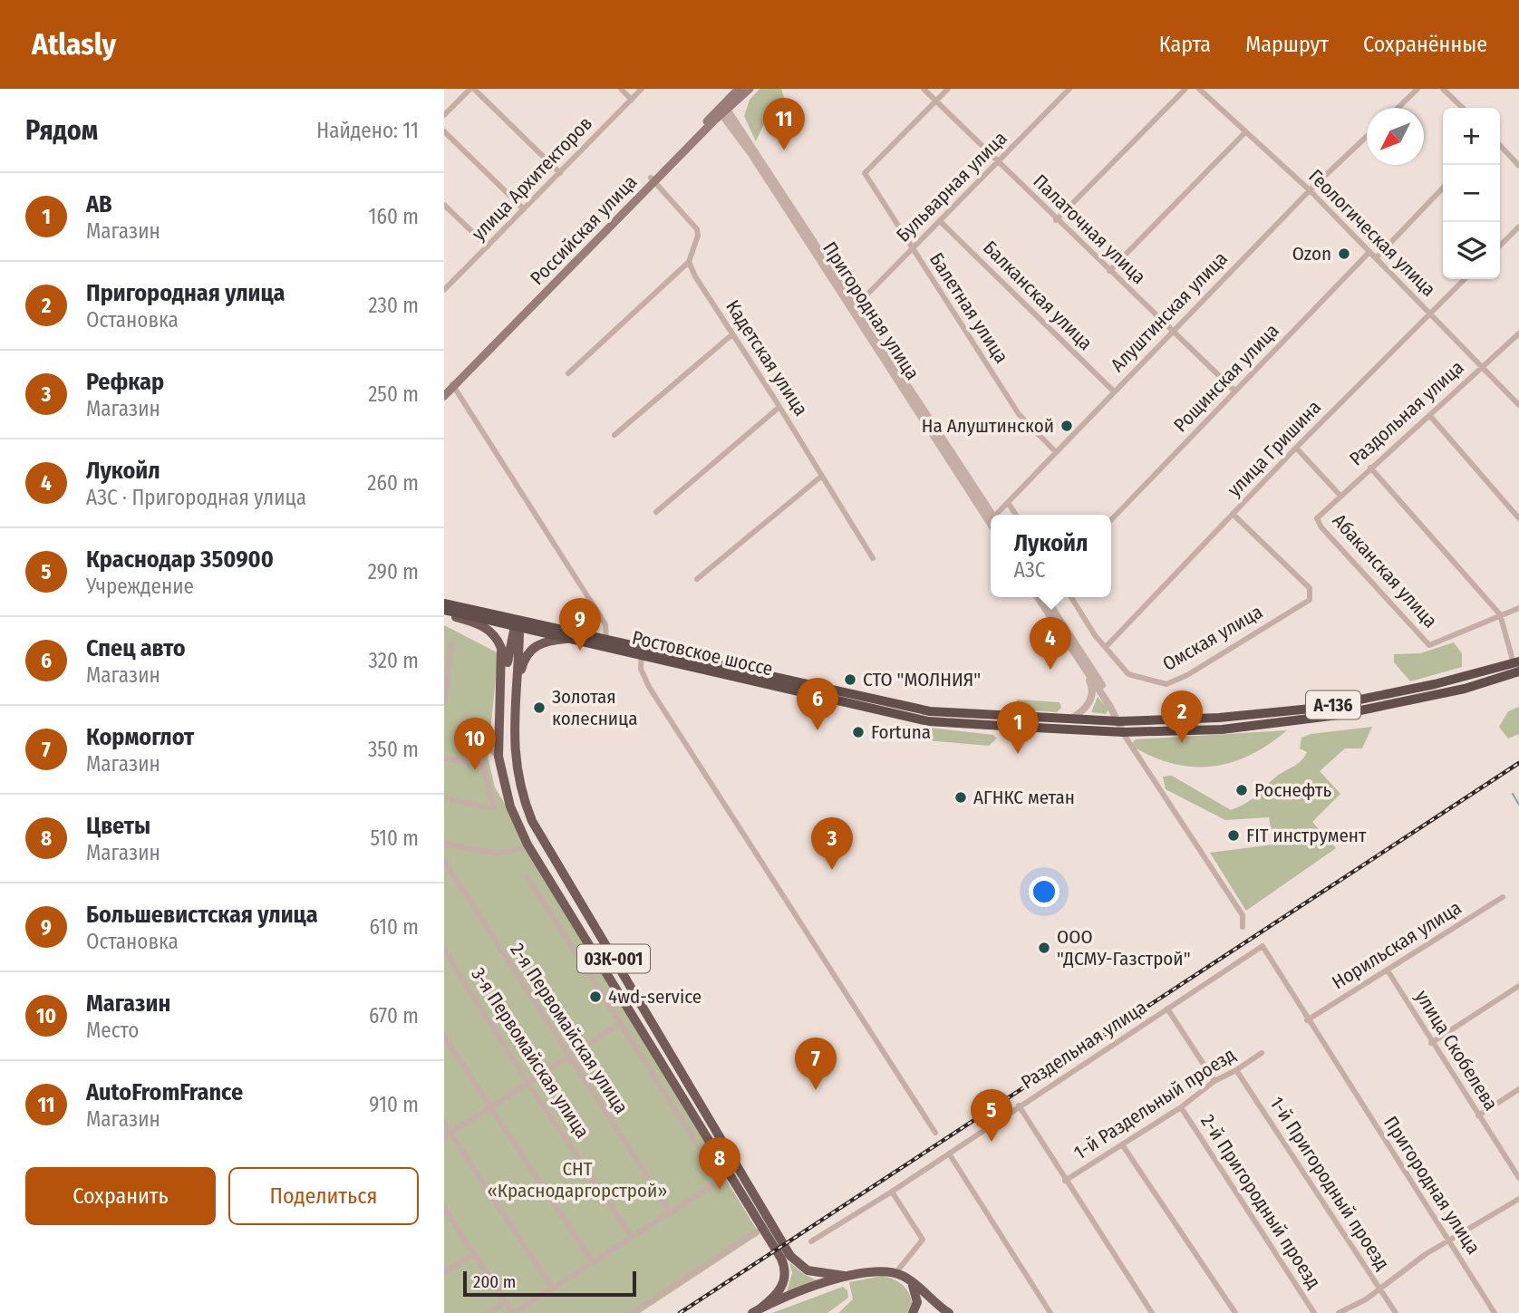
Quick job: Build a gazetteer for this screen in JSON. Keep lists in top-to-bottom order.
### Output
{
  "streets": {
    "highway": ["Ростовское шоссе", "А-136"],
    "main road": ["Российская улица", "03К-001"],
    "street": [
      "улица Архитекторов",
      "Бульварная улица",
      "Палаточная улица",
      "Геологическая улица",
      "Балканская улица",
      "Балетная улица",
      "Пригородная улица",
      "Алуштинская улица",
      "Кадетская улица",
      "Рощинская улица",
      "Раздольная улица",
      "улица Гришина",
      "Абаканская улица",
      "Омская улица",
      "Норильская улица",
      "2-я Первомайская улица",
      "Раздельная улица",
      "улица Скобелева",
      "3-я Первомайская улица",
      "1-й Раздельный проезд",
      "1-й Пригородный проезд",
      "2-й Пригородный проезд"
    ]
  },
  "crossings": [
    ["Бульварная улица", "Палаточная улица"],
    ["Бульварная улица", "Балканская улица"],
    ["Бульварная улица", "Балетная улица"],
    ["Бульварная улица", "Пригородная улица"],
    ["Палаточная улица", "Балетная улица"],
    ["Палаточная улица", "Алуштинская улица"],
    ["Палаточная улица", "Рощинская улица"],
    ["Российская улица", "Пригородная улица"],
    ["Геологическая улица", "Алуштинская улица"],
    ["Геологическая улица", "Рощинская улица"],
    ["Геологическая улица", "Раздольная улица"],
    ["Геологическая улица", "улица Гришина"],
    ["Балканская улица", "Алуштинская улица"],
    ["Балетная улица", "Алуштинская улица"],
    ["Пригородная улица", "Норильская улица"],
    ["Пригородная улица", "Раздельная улица"],
    ["Раздольная улица", "Абаканская улица"],
    ["улица Гришина", "Омская улица"],
    ["Ростовское шоссе", "А-136"],
    ["Ростовское шоссе", "03К-001"],
    ["А-136", "03К-001"],
    ["Норильская улица", "улица Скобелева"],
    ["1-й Раздельный проезд", "1-й Пригородный проезд"],
    ["1-й Раздельный проезд", "2-й Пригородный проезд"]
  ],
  "parks": ["СНТ «Краснодаргорстрой»"],
  "places": [
    "Ozon",
    "На Алуштинской",
    "СТО \"МОЛНИЯ\"",
    "Золотая колесница",
    "Fortuna",
    "Роснефть",
    "АГНКС метан",
    "FIT инструмент",
    "ООО \"ДСМУ-Газстрой\"",
    "4wd-service"
  ],
  "scale_bar": "200 m",
  "north": "bottom left",
  "page": {
    "header": "Atlasly",
    "nav": ["Карта", "Маршрут", "Сохранённые"],
    "heading": ["Рядом", "Найдено: 11"],
    "pins": [
      "11",
      "9",
      "4",
      "6",
      "2",
      "1",
      "10",
      "3",
      "7",
      "5",
      "8"
    ],
    "map_buttons": ["+", "−"],
    "list": [
      {
        "mark": "1",
        "name": "АВ",
        "note": "Магазин",
        "value": "160 m"
      },
      {
        "mark": "2",
        "name": "Пригородная улица",
        "note": "Остановка",
        "value": "230 m"
      },
      {
        "mark": "3",
        "name": "Рефкар",
        "note": "Магазин",
        "value": "250 m"
      },
      {
        "mark": "4",
        "name": "Лукойл",
        "note": "АЗС · Пригородная улица",
        "value": "260 m"
      },
      {
        "mark": "5",
        "name": "Краснодар 350900",
        "note": "Учреждение",
        "value": "290 m"
      },
      {
        "mark": "6",
        "name": "Спец авто",
        "note": "Магазин",
        "value": "320 m"
      },
      {
        "mark": "7",
        "name": "Кормоглот",
        "note": "Магазин",
        "value": "350 m"
      },
      {
        "mark": "8",
        "name": "Цветы",
        "note": "Магазин",
        "value": "510 m"
      },
      {
        "mark": "9",
        "name": "Большевистская улица",
        "note": "Остановка",
        "value": "610 m"
      },
      {
        "mark": "10",
        "name": "Магазин",
        "note": "Место",
        "value": "670 m"
      },
      {
        "mark": "11",
        "name": "AutoFromFrance",
        "note": "Магазин",
        "value": "910 m"
      }
    ],
    "popup": ["Лукойл", "АЗС"],
    "buttons": ["Сохранить", "Поделиться"],
    "scale": "200 m"
  }
}
